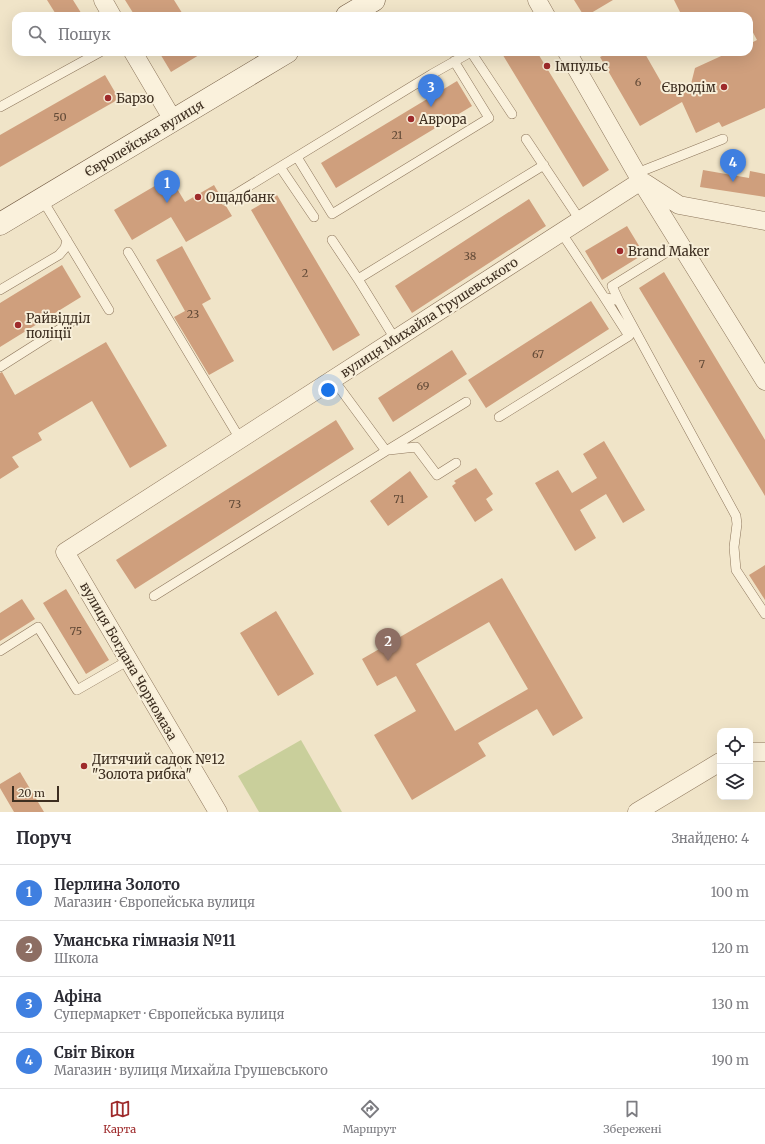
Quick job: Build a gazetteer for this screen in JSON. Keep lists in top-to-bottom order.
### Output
{
  "streets": {
    "main road": ["Європейська вулиця"],
    "street": ["вулиця Михайла Грушевського", "вулиця Богдана Чорномаза"]
  },
  "crossings": [
    ["вулиця Михайла Грушевського", "вулиця Богдана Чорномаза"]
  ],
  "places": [
    "Імпульс",
    "Євродім",
    "Барзо",
    "Аврора",
    "Ощадбанк",
    "Brand Maker",
    "Райвідділ поліції",
    "Дитячий садок №12 \"Золота рибка\""
  ],
  "house_numbers": [
    "6",
    "50",
    "21",
    "38",
    "2",
    "23",
    "67",
    "7",
    "69",
    "71",
    "73",
    "75"
  ],
  "scale_bar": "20 m",
  "page": {
    "search": "Пошук",
    "pins": [
      "3",
      "4",
      "1",
      "2"
    ],
    "scale": "20 m",
    "heading": ["Поруч", "Знайдено: 4"],
    "list": [
      {
        "mark": "1",
        "name": "Перлина Золото",
        "note": "Магазин · Європейська вулиця",
        "value": "100 m"
      },
      {
        "mark": "2",
        "name": "Уманська гімназія №11",
        "note": "Школа",
        "value": "120 m"
      },
      {
        "mark": "3",
        "name": "Афіна",
        "note": "Супермаркет · Європейська вулиця",
        "value": "130 m"
      },
      {
        "mark": "4",
        "name": "Світ Вікон",
        "note": "Магазин · вулиця Михайла Грушевського",
        "value": "190 m"
      }
    ],
    "nav": ["Карта", "Маршрут", "Збережені"]
  }
}
